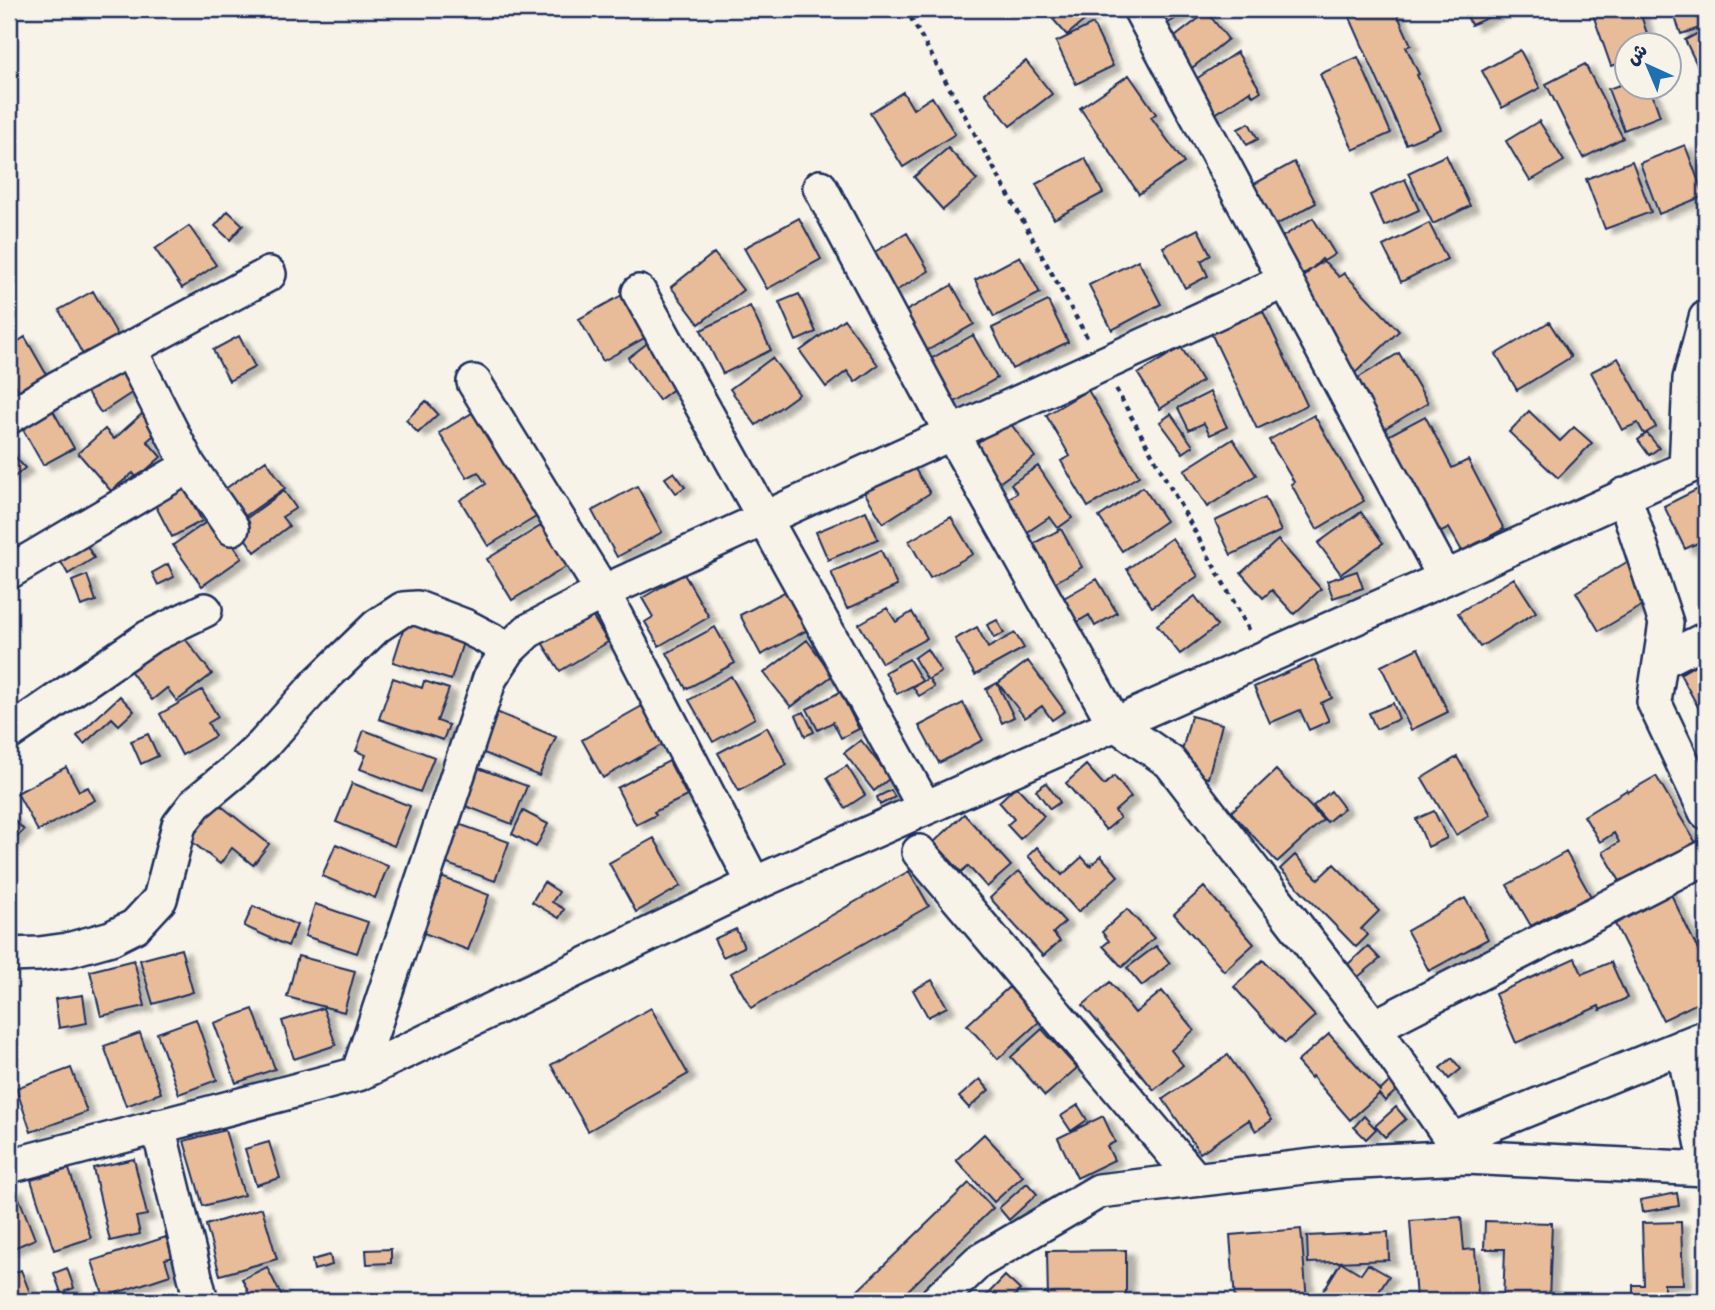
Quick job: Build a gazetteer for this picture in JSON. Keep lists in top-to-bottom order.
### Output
{
  "north": "top left"
}
